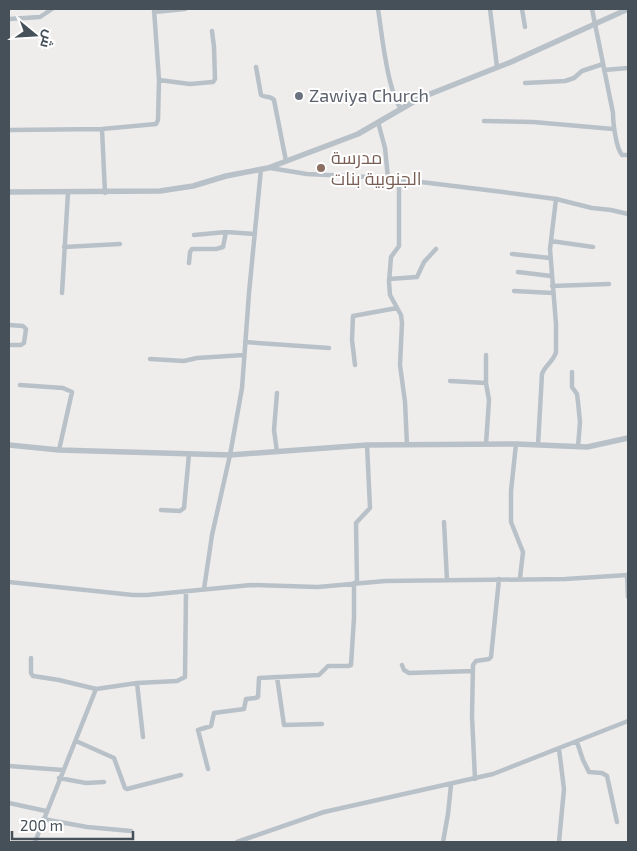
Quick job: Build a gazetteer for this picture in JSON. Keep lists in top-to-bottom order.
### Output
{
  "places": ["Zawiya Church", "مدرسة الجنوبية بنات"],
  "scale_bar": "200 m",
  "north": "right"
}
